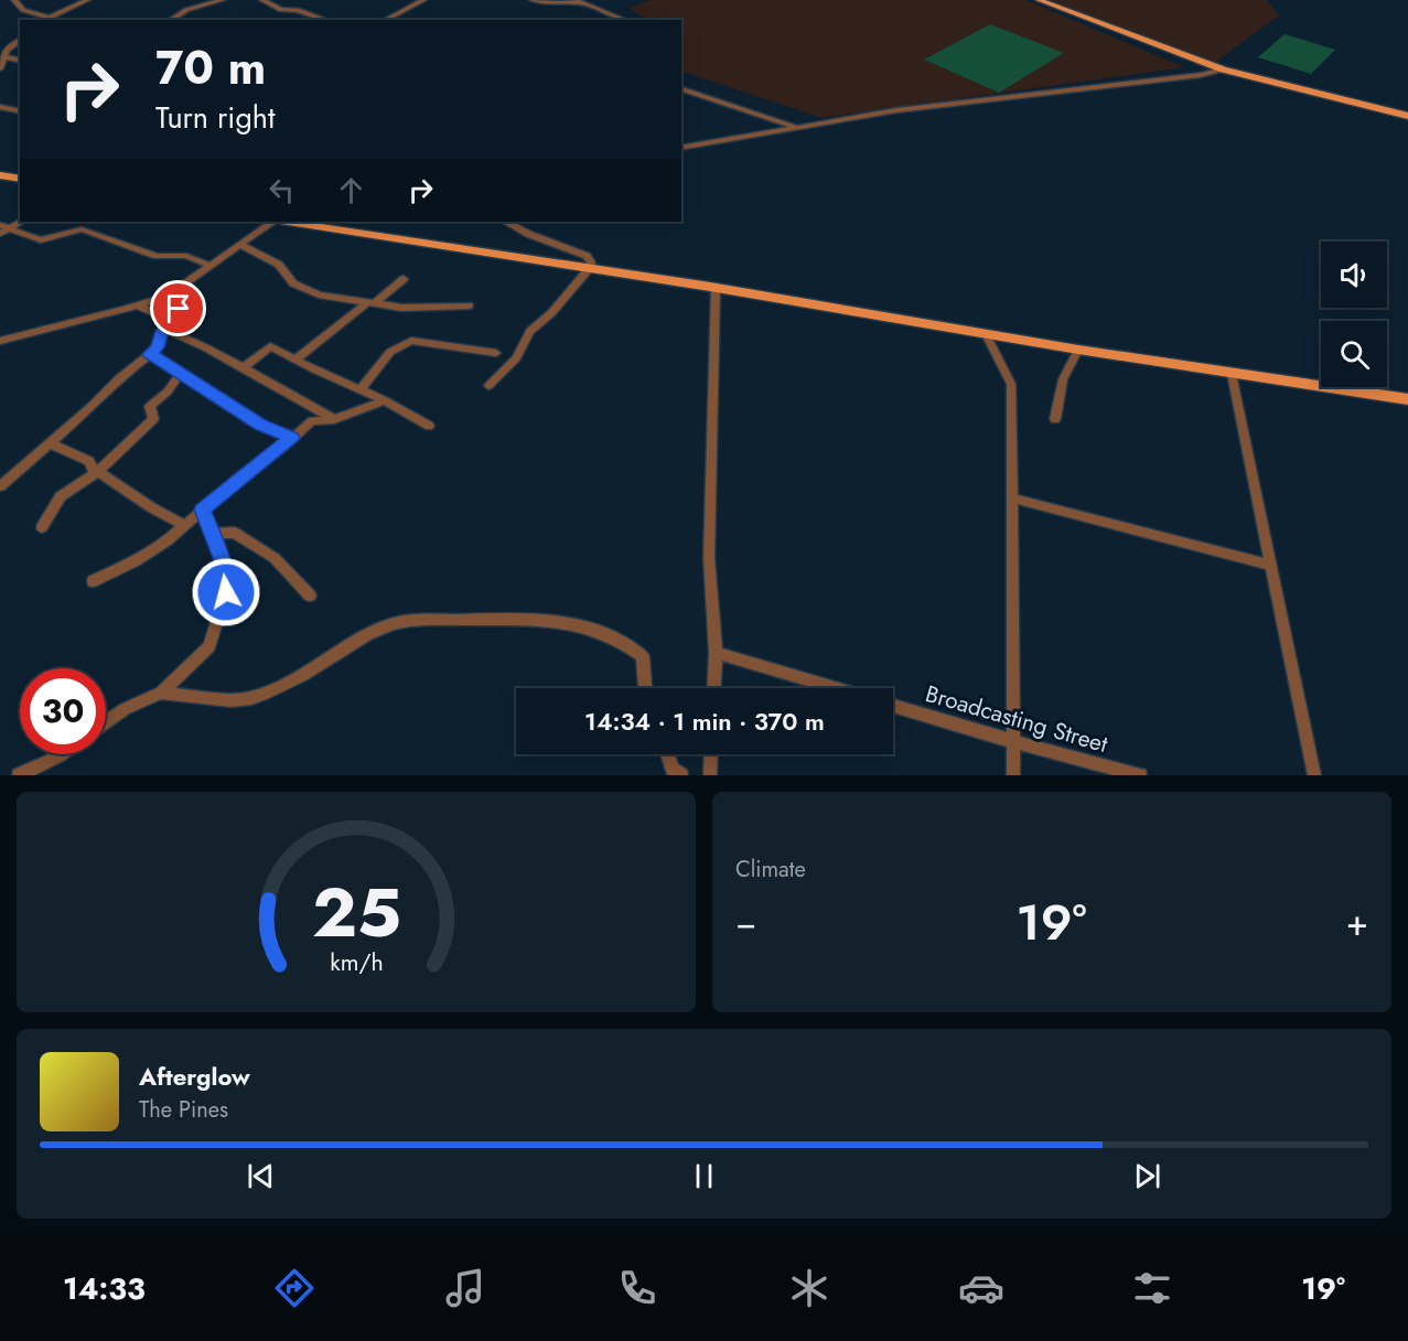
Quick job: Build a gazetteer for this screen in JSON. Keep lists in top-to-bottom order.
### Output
{
  "streets": {
    "street": ["Broadcasting Street"]
  },
  "page": {
    "turn": ["70 m", "Turn right"],
    "limit": "30",
    "trip": "14:34 · 1 min · 370 m",
    "tile": "Climate",
    "heat": ["−", "19°", "+"],
    "song": ["Afterglow", "The Pines"],
    "tabs": ["14:33", "19°"],
    "gauge": ["25", "km/h"]
  }
}
